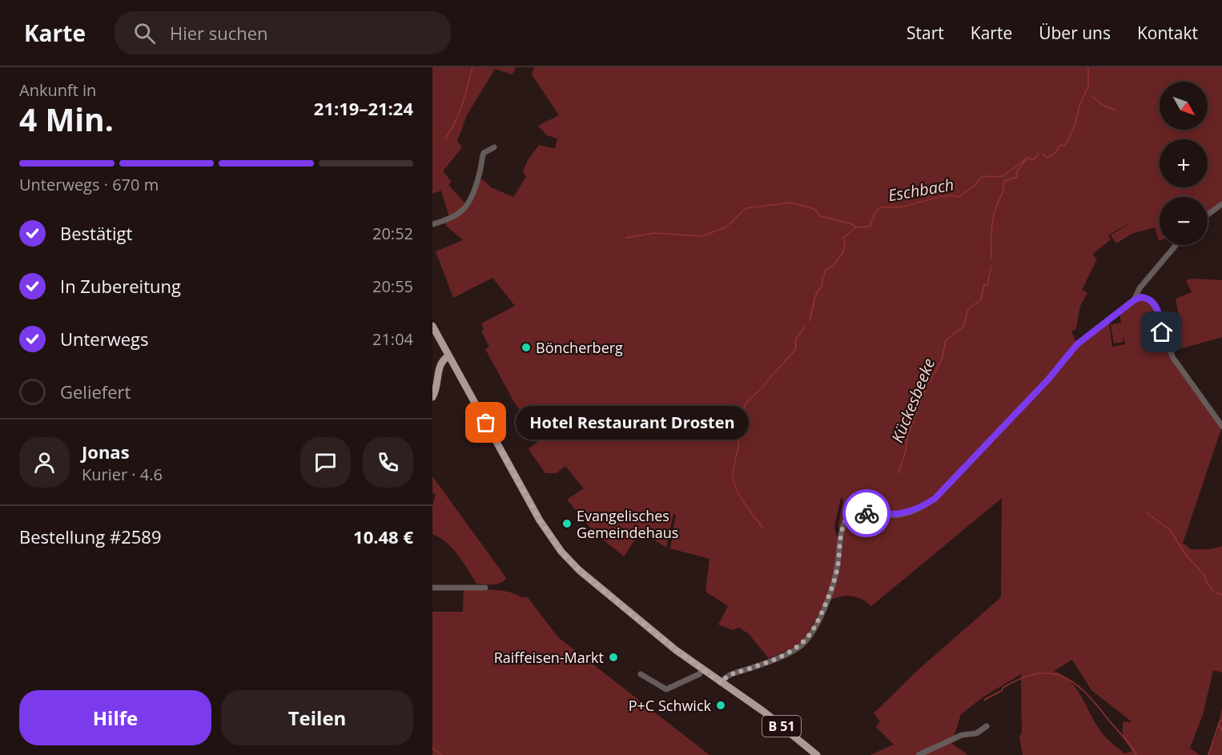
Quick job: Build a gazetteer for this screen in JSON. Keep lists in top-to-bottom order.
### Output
{
  "streets": {
    "main road": ["B 51"]
  },
  "water": ["Eschbach", "Kückesbeeke"],
  "places": [
    "Böncherberg",
    "Hotel Restaurant Drosten",
    "Evangelisches Gemeindehaus",
    "Raiffeisen-Markt",
    "P+C Schwick"
  ],
  "north": "bottom right",
  "page": {
    "header": "Karte",
    "search": "Hier suchen",
    "nav": [
      "Start",
      "Karte",
      "Über uns",
      "Kontakt"
    ],
    "heading": ["4 Min.", "Ankunft in", "21:19–21:24"],
    "panel": [
      "Jonas",
      "Kurier · 4.6",
      "Bestellung #2589",
      "10.48 €"
    ],
    "map_buttons": ["+", "−"],
    "bar": "Unterwegs · 670 m",
    "list": [
      ["Bestätigt", "20:52"],
      ["In Zubereitung", "20:55"],
      ["Unterwegs", "21:04"],
      "Geliefert"
    ],
    "bubble": "Hotel Restaurant Drosten",
    "buttons": ["Hilfe", "Teilen"]
  }
}
